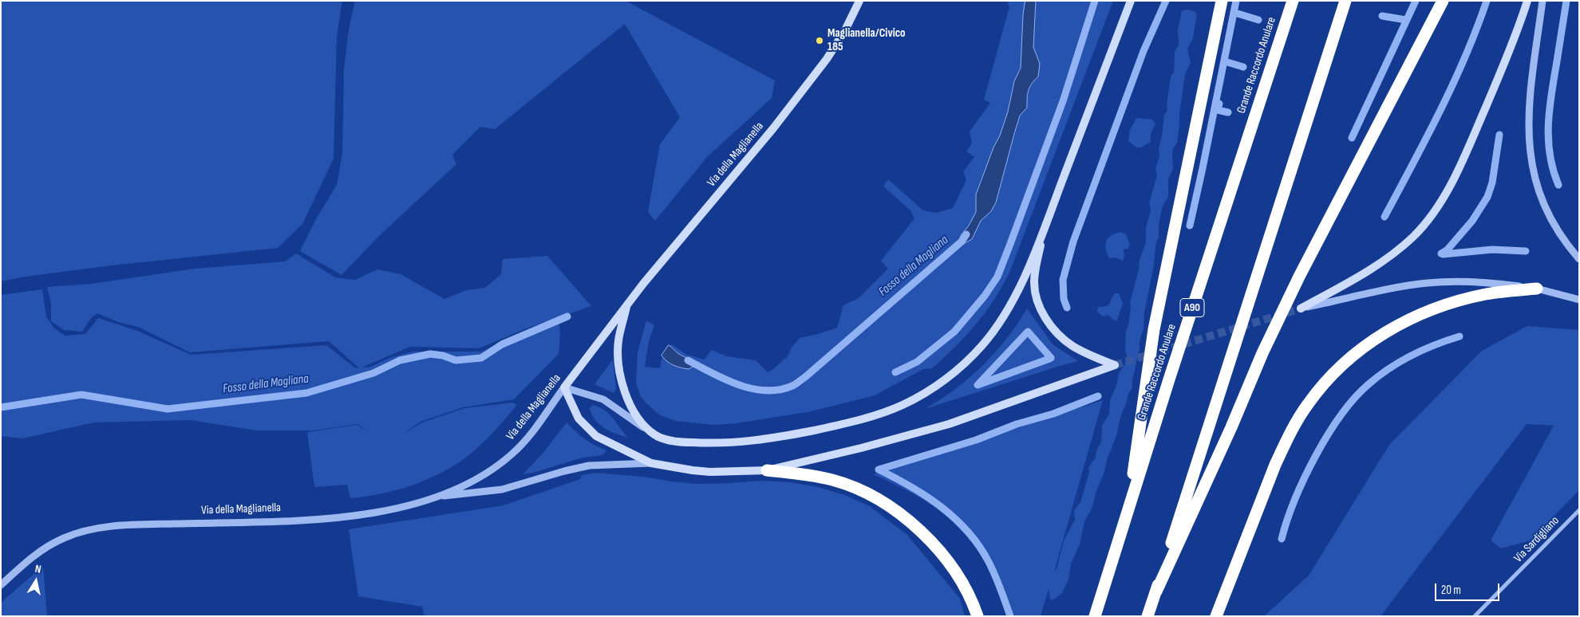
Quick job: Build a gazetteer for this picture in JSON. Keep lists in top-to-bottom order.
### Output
{
  "streets": {
    "highway": ["Grande Raccordo Anulare", "A90"],
    "main road": ["Via della Maglianella"],
    "street": ["Via Sardigliano"]
  },
  "water": ["Fosso della Magliana"],
  "places": ["Maglianella/Civico 185"],
  "scale_bar": "20 m",
  "north": "top"
}
